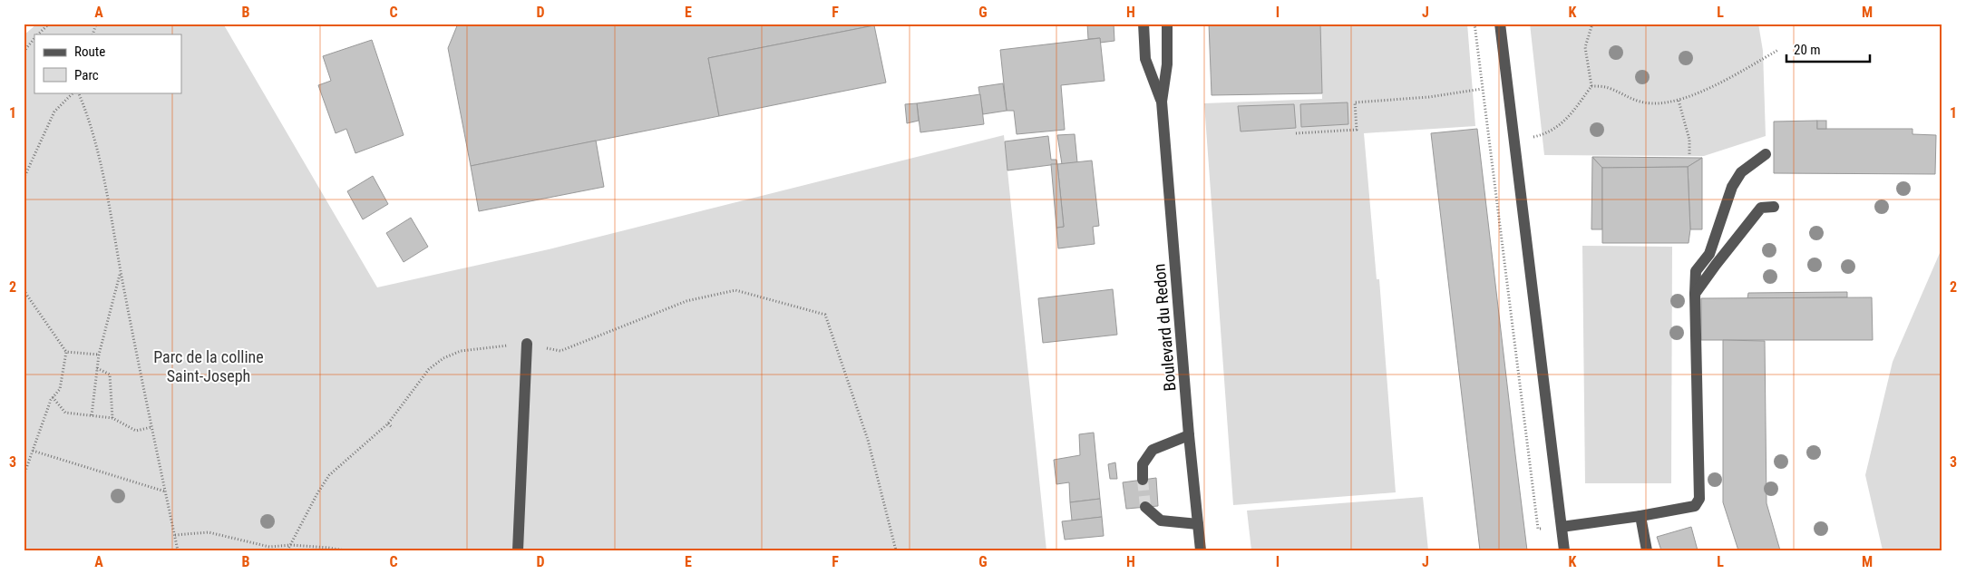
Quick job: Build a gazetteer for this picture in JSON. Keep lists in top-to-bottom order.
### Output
{
  "streets": {
    "street": ["Boulevard du Redon"]
  },
  "parks": ["Parc de la colline Saint-Joseph"],
  "legend": ["Route", "Parc"],
  "scale_bar": "20 m",
  "grid": {
    "columns": [
      "A",
      "B",
      "C",
      "D",
      "E",
      "F",
      "G",
      "H",
      "I",
      "J",
      "K",
      "L",
      "M"
    ],
    "rows": ["1", "2", "3"]
  }
}
